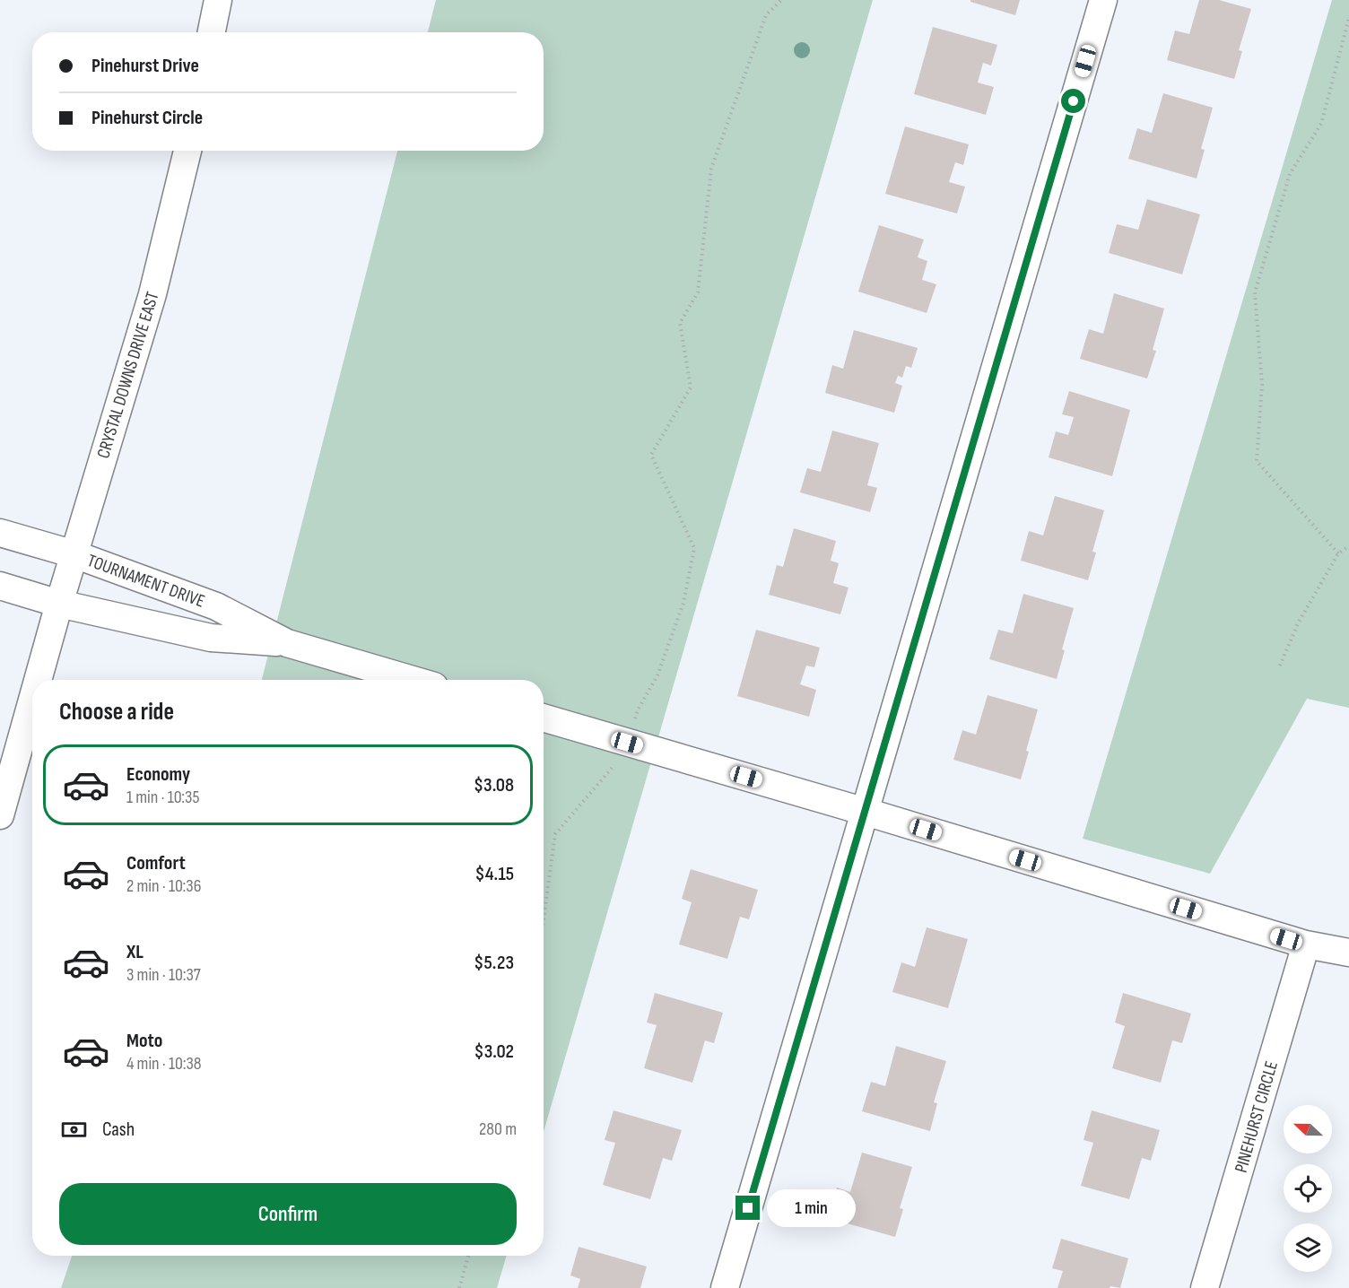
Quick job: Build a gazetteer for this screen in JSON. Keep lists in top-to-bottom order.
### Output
{
  "streets": {
    "street": ["CRYSTAL DOWNS DRIVE EAST", "TOURNAMENT DRIVE", "PINEHURST CIRCLE"]
  },
  "crossings": [
    ["CRYSTAL DOWNS DRIVE EAST", "TOURNAMENT DRIVE"]
  ],
  "north": "left",
  "page": {
    "banner": ["Pinehurst Drive", "Pinehurst Circle"],
    "heading": "Choose a ride",
    "list": [
      {
        "name": "Economy",
        "note": "1 min · 10:35",
        "value": "$3.08"
      },
      {
        "name": "Comfort",
        "note": "2 min · 10:36",
        "value": "$4.15"
      },
      {
        "name": "XL",
        "note": "3 min · 10:37",
        "value": "$5.23"
      },
      {
        "name": "Moto",
        "note": "4 min · 10:38",
        "value": "$3.02"
      }
    ],
    "pay": ["Cash", "280 m"],
    "buttons": "Confirm",
    "bubble": "1 min"
  }
}
